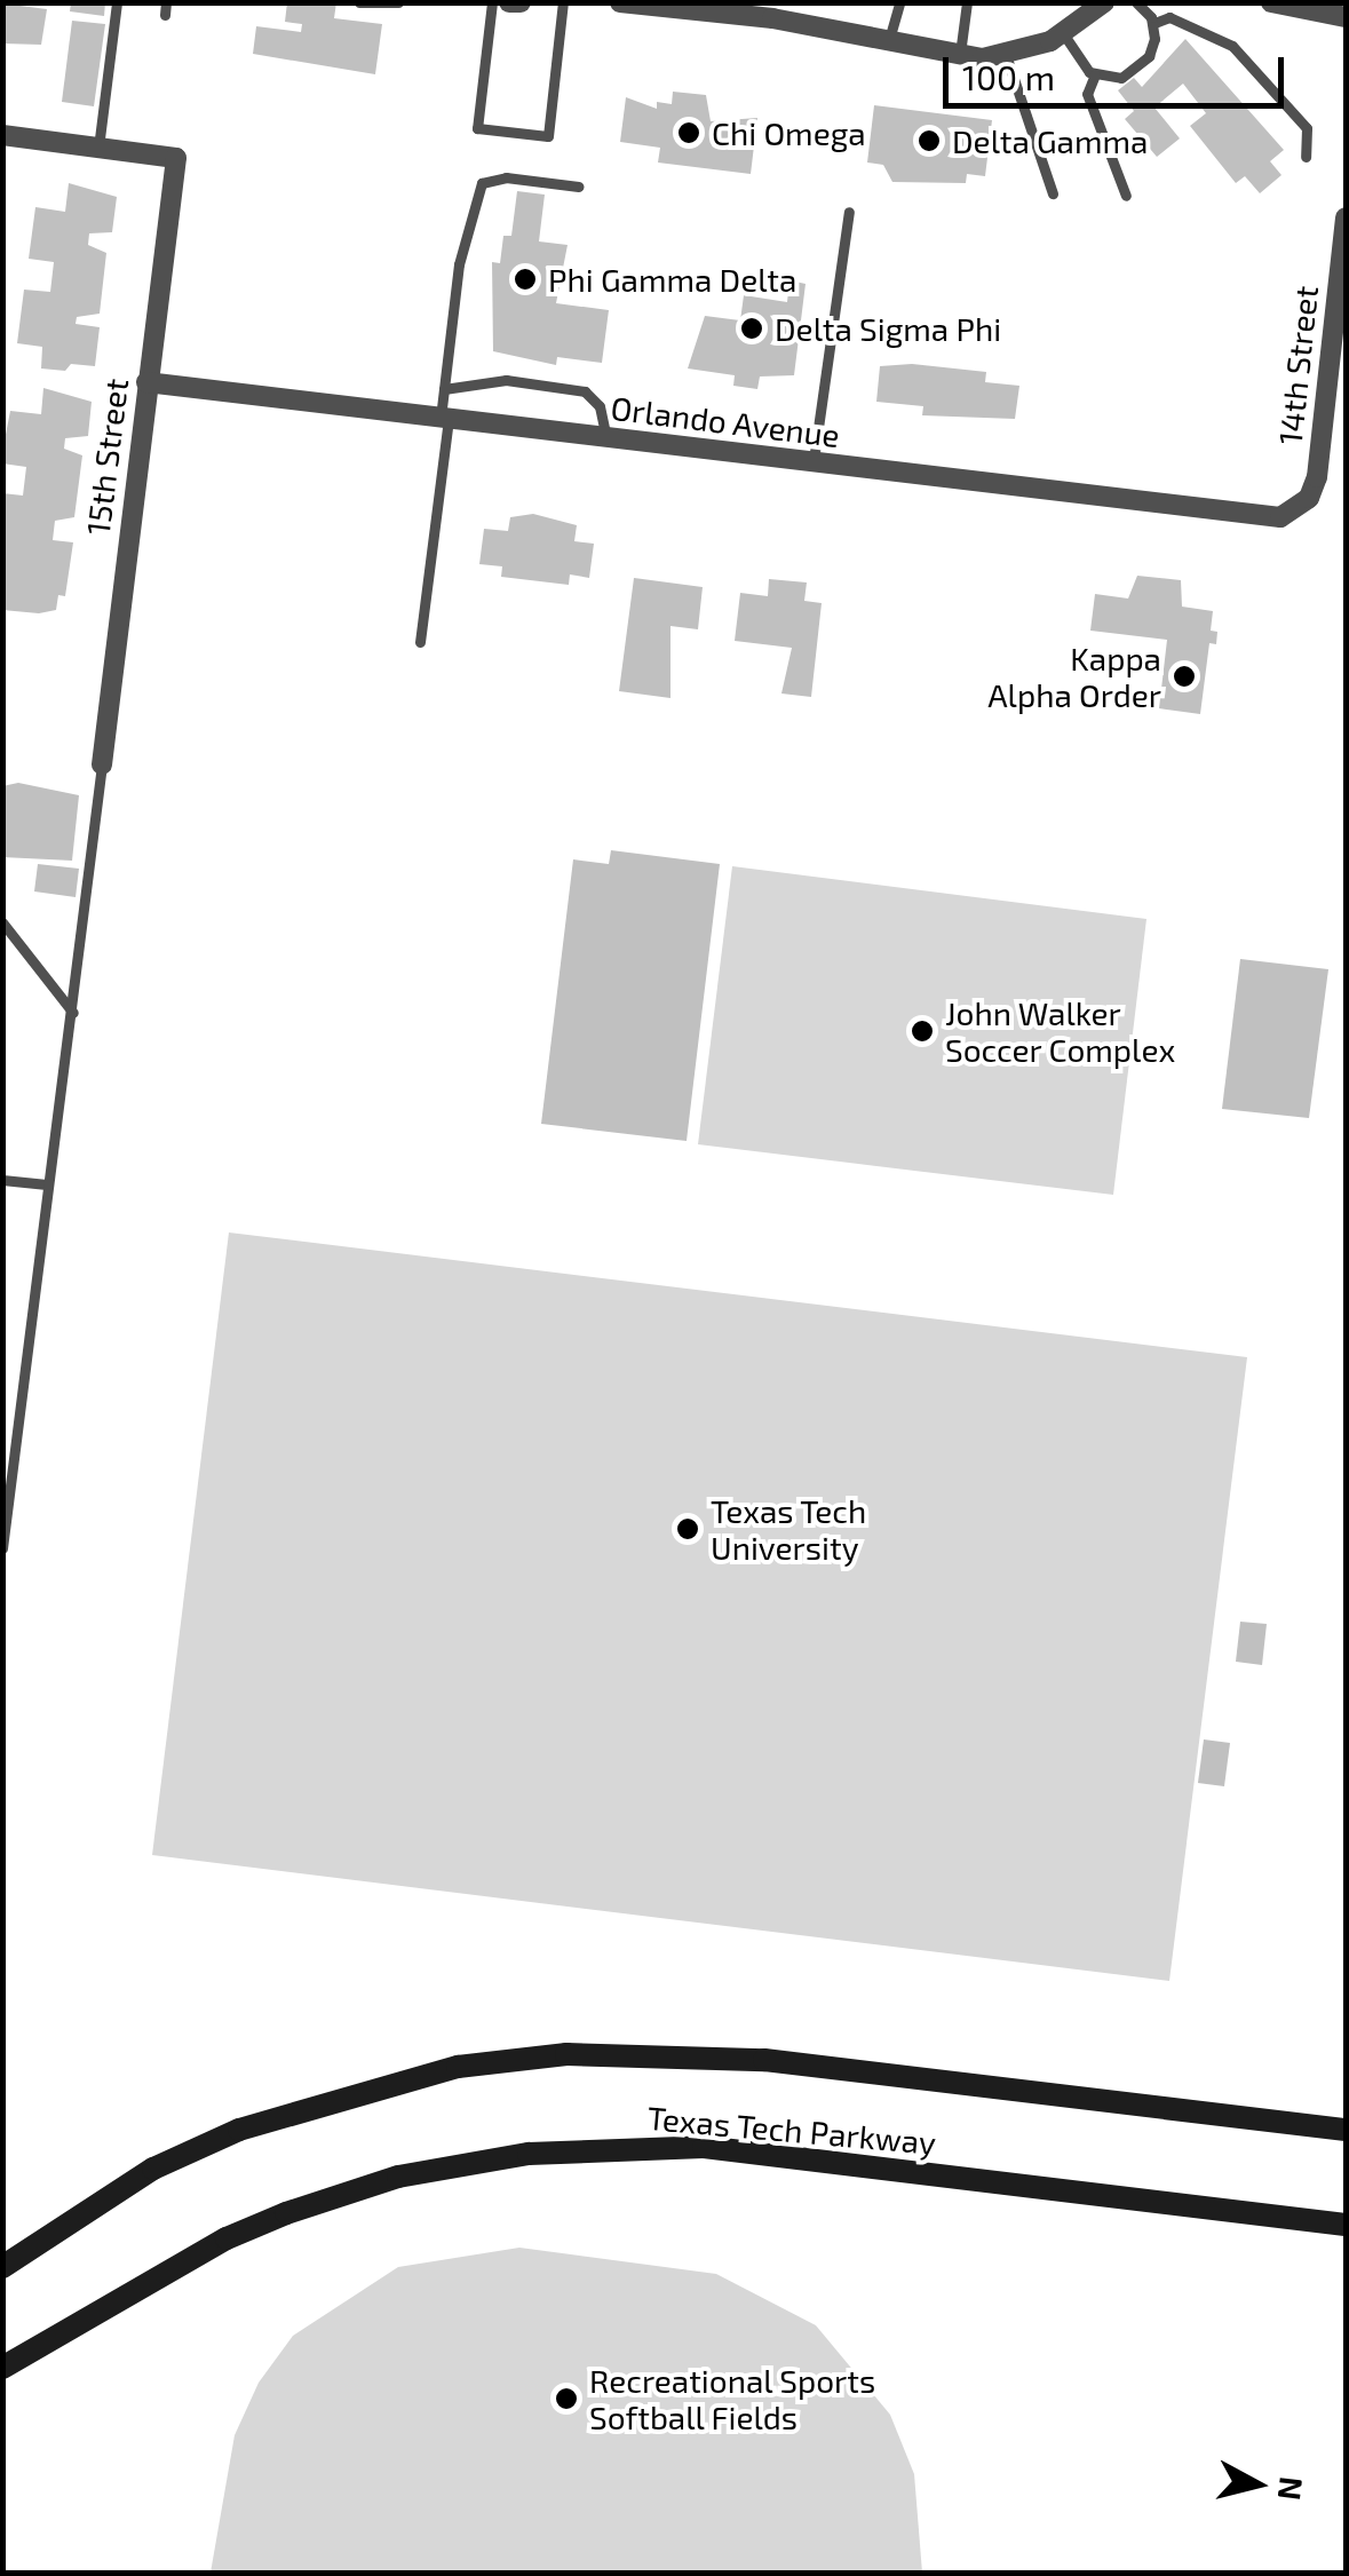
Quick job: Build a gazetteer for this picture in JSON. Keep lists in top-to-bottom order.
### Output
{
  "streets": {
    "main road": ["Texas Tech Parkway"],
    "street": ["14th Street", "Orlando Avenue", "15th Street"]
  },
  "crossings": [
    ["14th Street", "Orlando Avenue"],
    ["Orlando Avenue", "15th Street"]
  ],
  "places": [
    "Chi Omega",
    "Delta Gamma",
    "Phi Gamma Delta",
    "Delta Sigma Phi",
    "Kappa Alpha Order",
    "John Walker Soccer Complex",
    "Texas Tech University",
    "Recreational Sports Softball Fields"
  ],
  "scale_bar": "100 m",
  "north": "right"
}
